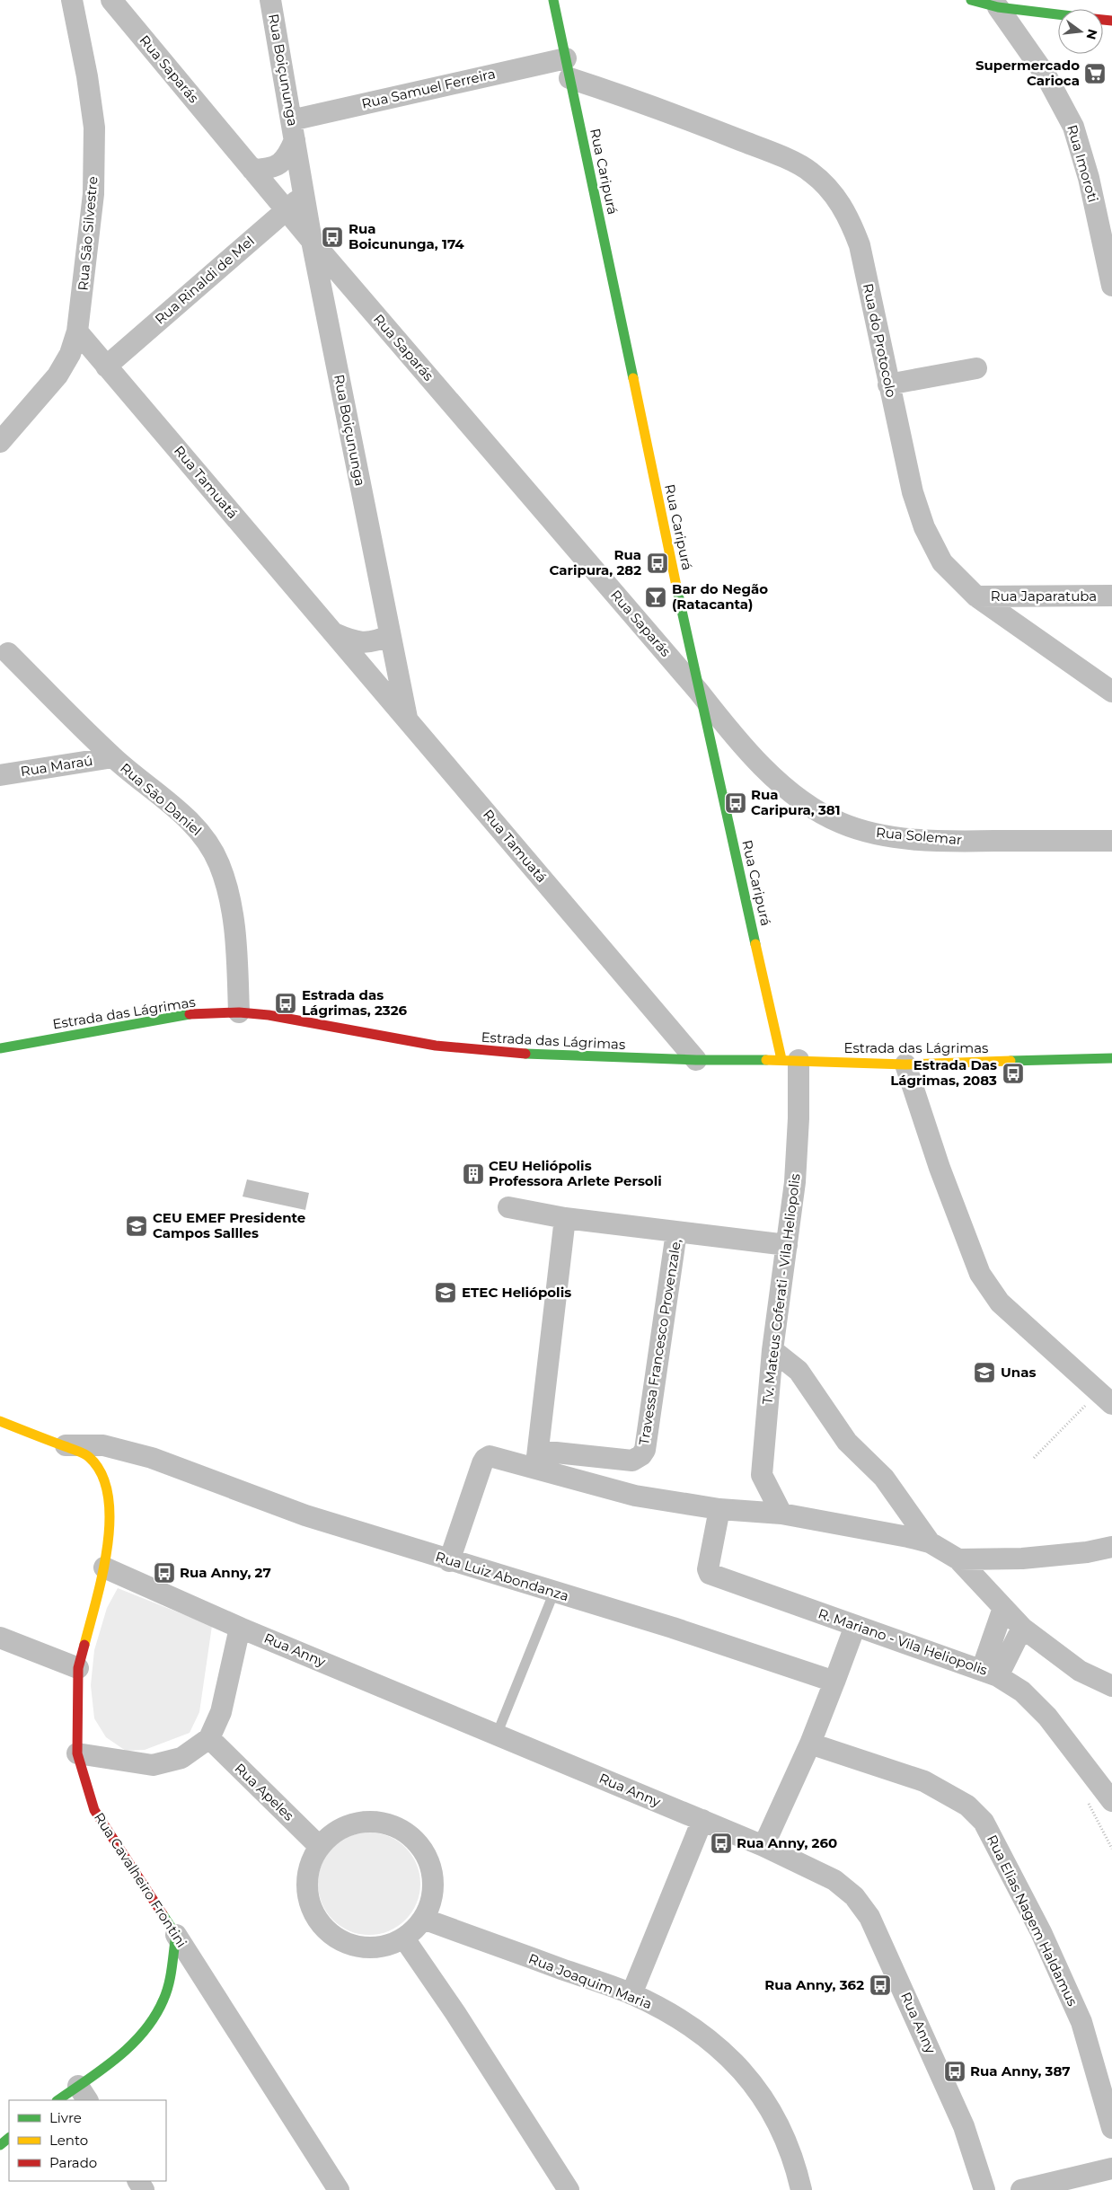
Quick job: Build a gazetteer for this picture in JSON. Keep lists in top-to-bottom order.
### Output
{
  "streets": {
    "street": [
      "Rua Saparás",
      "Rua Boiçununga",
      "Rua Samuel Ferreira",
      "Rua Imoroti",
      "Rua Caripurá",
      "Rua São Silvestre",
      "Rua Rinaldi de Mel",
      "Rua do Protocolo",
      "Rua Tamuatá",
      "Rua Japaratuba",
      "Rua Maraú",
      "Rua São Daniel",
      "Rua Solemar",
      "Estrada das Lágrimas",
      "Tv. Mateus Coferati - Vila Heliopolis",
      "Travessa Francesco Provenzale,",
      "Rua Luiz Abondanza",
      "R. Mariano - Vila Heliopolis",
      "Rua Anny",
      "Rua Apeles",
      "Rua Cavalheiro Frontini",
      "Rua Elias Nagem Haldamus",
      "Rua Joaquim Maria"
    ]
  },
  "crossings": [
    ["Rua Saparás", "Rua Boiçununga"],
    ["Rua Saparás", "Rua Caripurá"],
    ["Rua Saparás", "Rua Rinaldi de Mel"],
    ["Rua Saparás", "Rua Solemar"],
    ["Rua Boiçununga", "Rua Samuel Ferreira"],
    ["Rua Boiçununga", "Rua Rinaldi de Mel"],
    ["Rua Boiçununga", "Rua Tamuatá"],
    ["Rua Samuel Ferreira", "Rua Caripurá"],
    ["Rua Samuel Ferreira", "Rua do Protocolo"],
    ["Rua Caripurá", "Rua do Protocolo"],
    ["Rua Caripurá", "Rua Solemar"],
    ["Rua Caripurá", "Estrada das Lágrimas"],
    ["Rua Caripurá", "Tv. Mateus Coferati - Vila Heliopolis"],
    ["Rua São Silvestre", "Rua Tamuatá"],
    ["Rua Rinaldi de Mel", "Rua Tamuatá"],
    ["Rua do Protocolo", "Rua Japaratuba"],
    ["Rua Tamuatá", "Estrada das Lágrimas"],
    ["Rua Maraú", "Rua São Daniel"],
    ["Rua São Daniel", "Estrada das Lágrimas"],
    ["Estrada das Lágrimas", "Tv. Mateus Coferati - Vila Heliopolis"],
    ["Rua Luiz Abondanza", "Rua Cavalheiro Frontini"],
    ["Rua Anny", "Rua Cavalheiro Frontini"],
    ["Rua Apeles", "Rua Joaquim Maria"]
  ],
  "places": {
    "supermarket": ["Supermercado Carioca"],
    "bus stop": [
      "Rua Boicununga, 174",
      "Rua Caripura, 282",
      "Rua Caripura, 381",
      "Estrada das Lágrimas, 2326",
      "Estrada Das Lágrimas, 2083",
      "Rua Anny, 27",
      "Rua Anny, 260",
      "Rua Anny, 362",
      "Rua Anny, 387"
    ],
    "bar": ["Bar do Negão (Ratacanta)"],
    "building": ["CEU Heliópolis Professora Arlete Persoli"],
    "school or university": ["CEU EMEF Presidente Campos Sallles", "ETEC Heliópolis", "Unas"]
  },
  "legend": ["Livre", "Lento", "Parado"],
  "north": "right"
}
